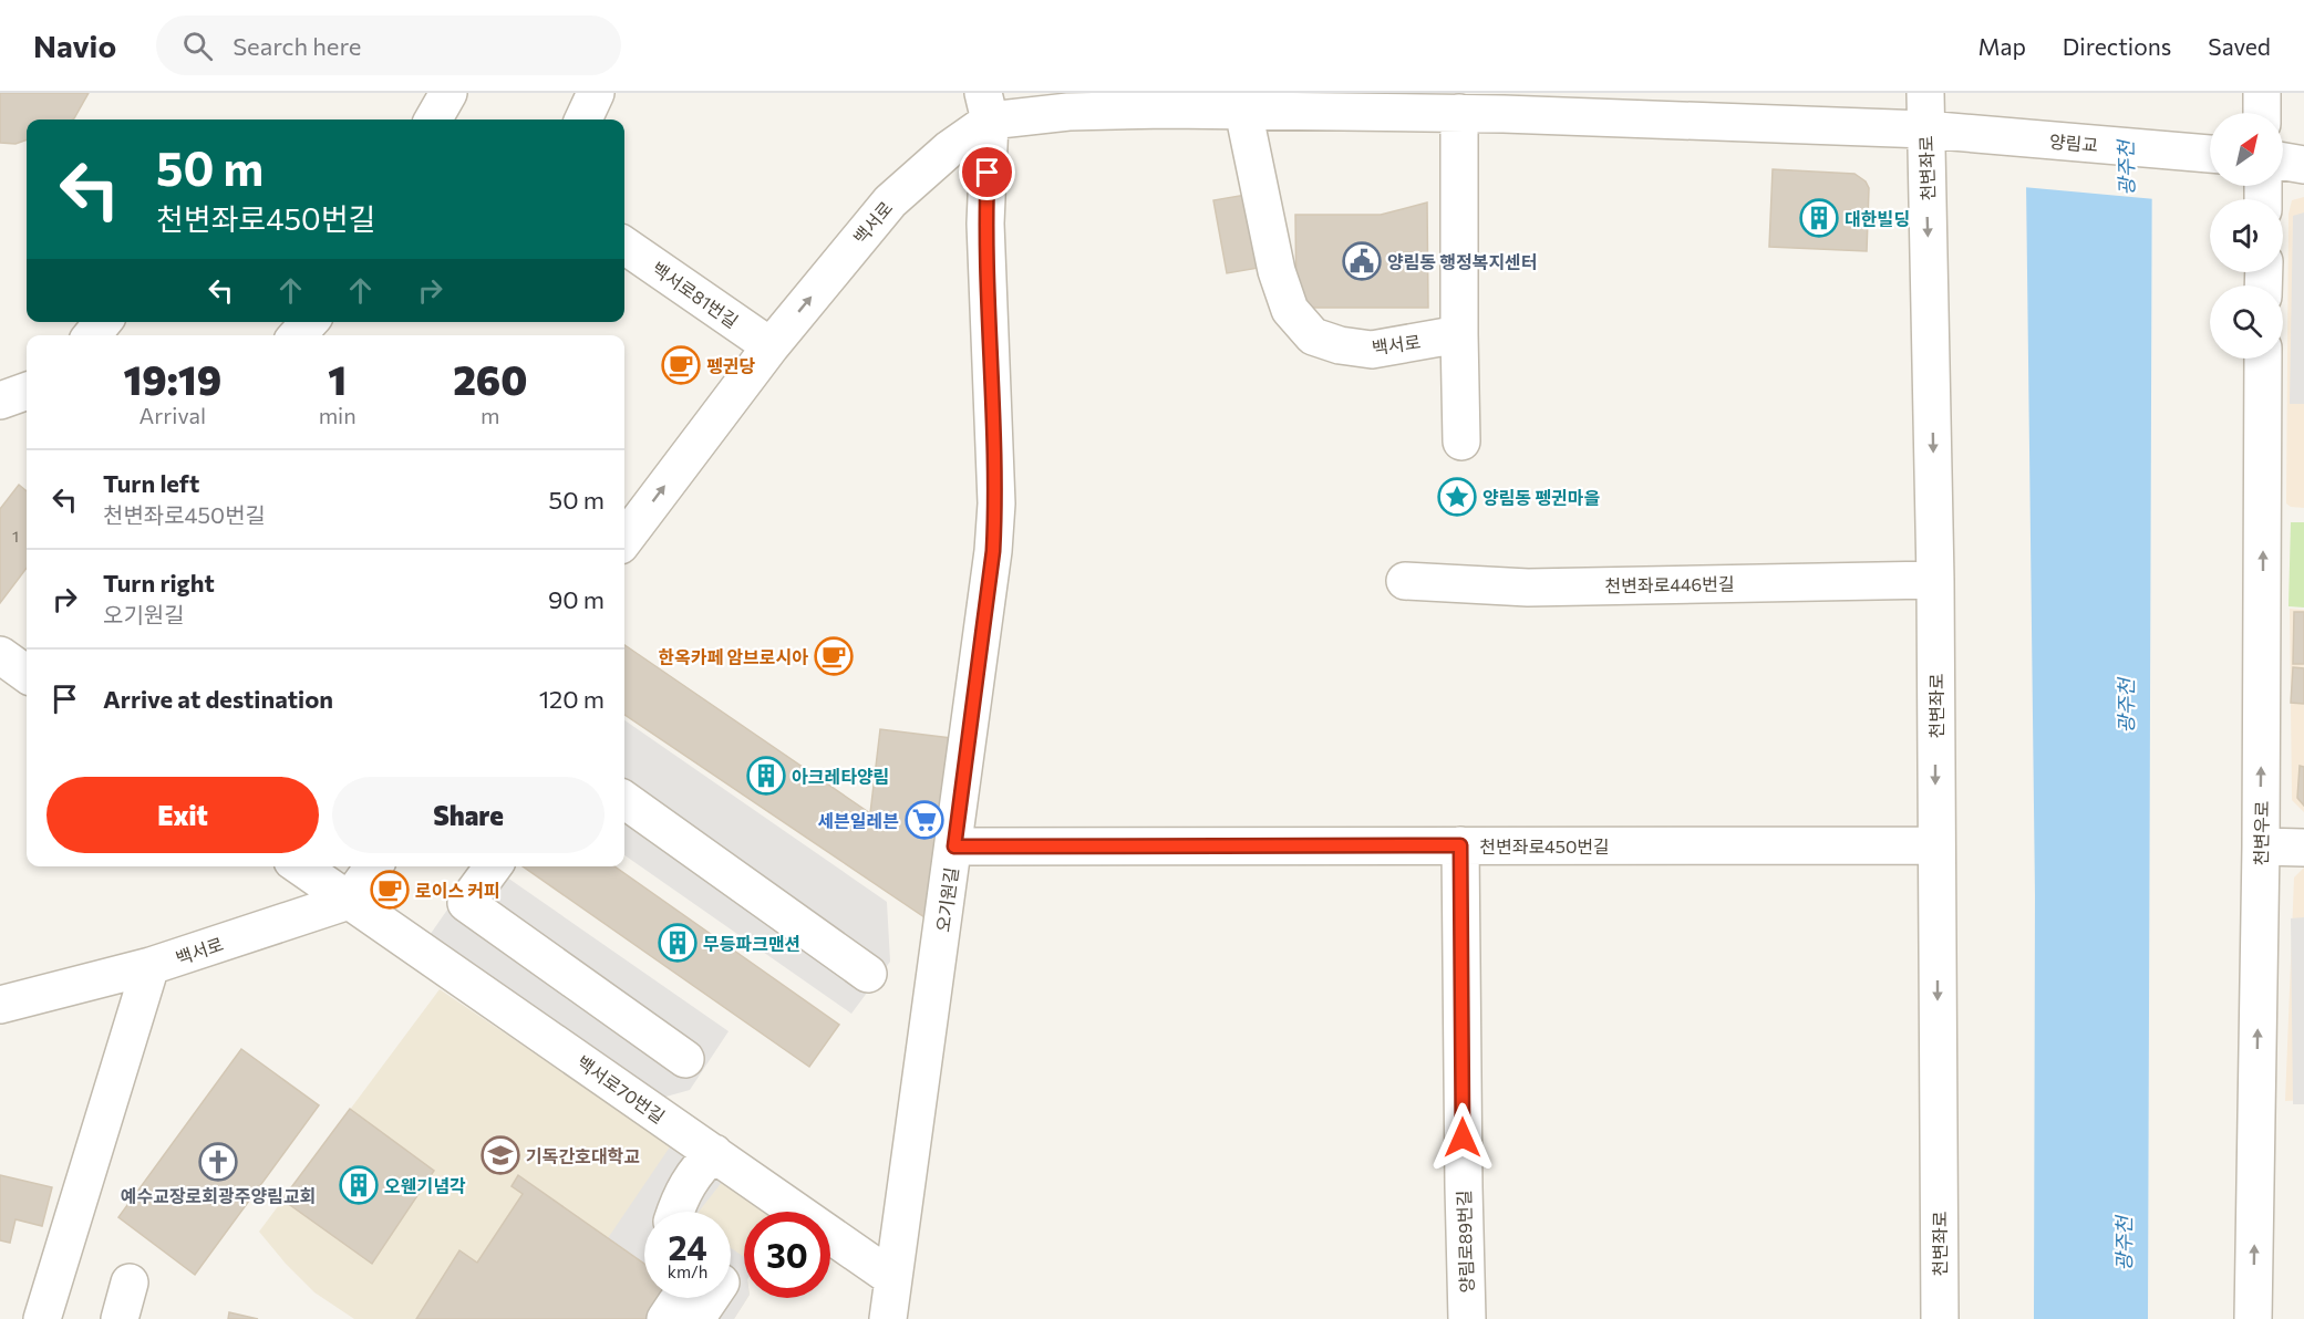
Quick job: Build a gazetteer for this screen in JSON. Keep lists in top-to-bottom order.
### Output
{
  "streets": {
    "street": [
      "양림교",
      "천변좌로",
      "백서로",
      "백서로81번길",
      "천변좌로446번길",
      "천변우로",
      "천변좌로450번길",
      "오기원길",
      "백서로70번길",
      "양림로89번길"
    ]
  },
  "crossings": [
    ["양림교", "천변좌로"],
    ["양림교", "백서로"],
    ["천변좌로", "백서로"],
    ["천변좌로", "천변좌로446번길"],
    ["천변좌로", "천변좌로450번길"],
    ["백서로", "백서로81번길"],
    ["백서로", "오기원길"],
    ["백서로", "백서로70번길"],
    ["천변좌로450번길", "오기원길"],
    ["천변좌로450번길", "양림로89번길"],
    ["오기원길", "백서로70번길"]
  ],
  "one_way": ["천변좌로", "천변우로"],
  "water": ["광주천"],
  "places": {
    "building": [
      "대한빌딩",
      "아크레타양림",
      "무등파크맨션",
      "오웬기념각"
    ],
    "public building": ["양림동 행정복지센터"],
    "cafe": ["펭귄당", "한옥카페 암브로시아", "로이스 커피"],
    "place": ["양림동 펭귄마을"],
    "supermarket": ["세븐일레븐"],
    "school or university": ["기독간호대학교"],
    "church": ["예수교장로회광주양림교회"]
  },
  "house_numbers": ["1"],
  "north": "top right",
  "page": {
    "header": "Navio",
    "search": "Search here",
    "nav": ["Map", "Directions", "Saved"],
    "turn": ["50 m", "천변좌로450번길"],
    "eta": [
      "19:19",
      "Arrival",
      "1",
      "min",
      "260",
      "m"
    ],
    "list": [
      {
        "name": "Turn left",
        "note": "천변좌로450번길",
        "value": "50 m"
      },
      {
        "name": "Turn right",
        "note": "오기원길",
        "value": "90 m"
      },
      {
        "name": "Arrive at destination",
        "value": "120 m"
      }
    ],
    "buttons": ["Exit", "Share"],
    "speed": "24 km/h",
    "limit": "30"
  }
}
